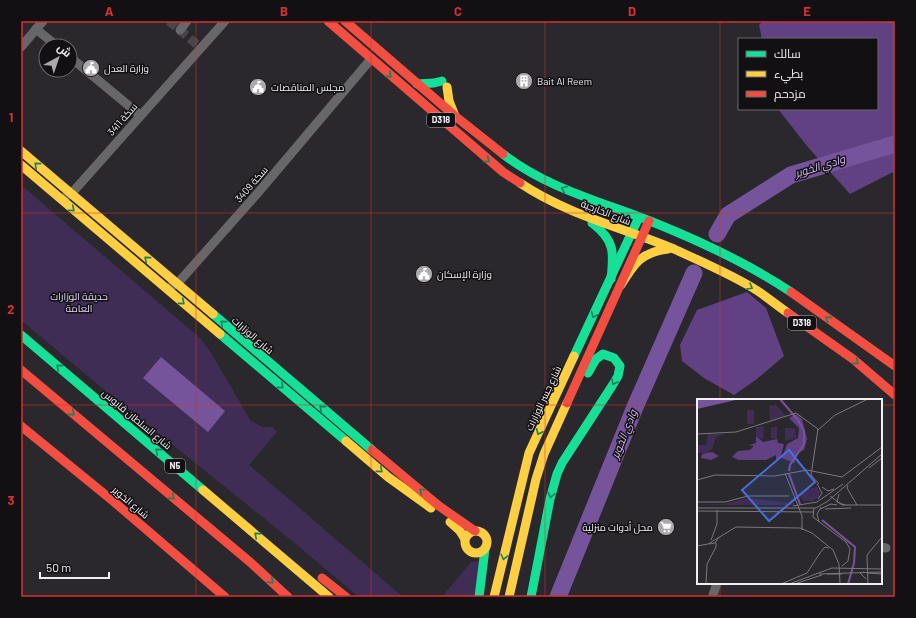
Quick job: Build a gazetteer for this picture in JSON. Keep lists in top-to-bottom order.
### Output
{
  "streets": {
    "main road": [
      "D318",
      "شارع الخارجية",
      "شارع الوزارات",
      "شارع جسر الوزارات",
      "شارع السلطان قابوس",
      "N5",
      "شارع الخوير"
    ],
    "street": ["سكة 3411", "سكة 3409"]
  },
  "crossings": [
    ["سكة 3411", "شارع الوزارات"],
    ["سكة 3409", "شارع الخارجية"],
    ["سكة 3409", "شارع الوزارات"],
    ["شارع الخارجية", "شارع جسر الوزارات"]
  ],
  "water": ["وادي الخوير"],
  "parks": ["حديقة الوزارات العامة"],
  "places": {
    "public building": ["وزارة العدل", "مجلس المناقصات", "وزارة الإسكان"],
    "building": ["Bait Al Reem"],
    "supermarket": ["محل أدوات منزلية"]
  },
  "legend": ["سالك", "بطيء", "مزدحم"],
  "scale_bar": "50 m",
  "north": "top right",
  "grid": {
    "columns": [
      "A",
      "B",
      "C",
      "D",
      "E"
    ],
    "rows": ["1", "2", "3"]
  }
}
